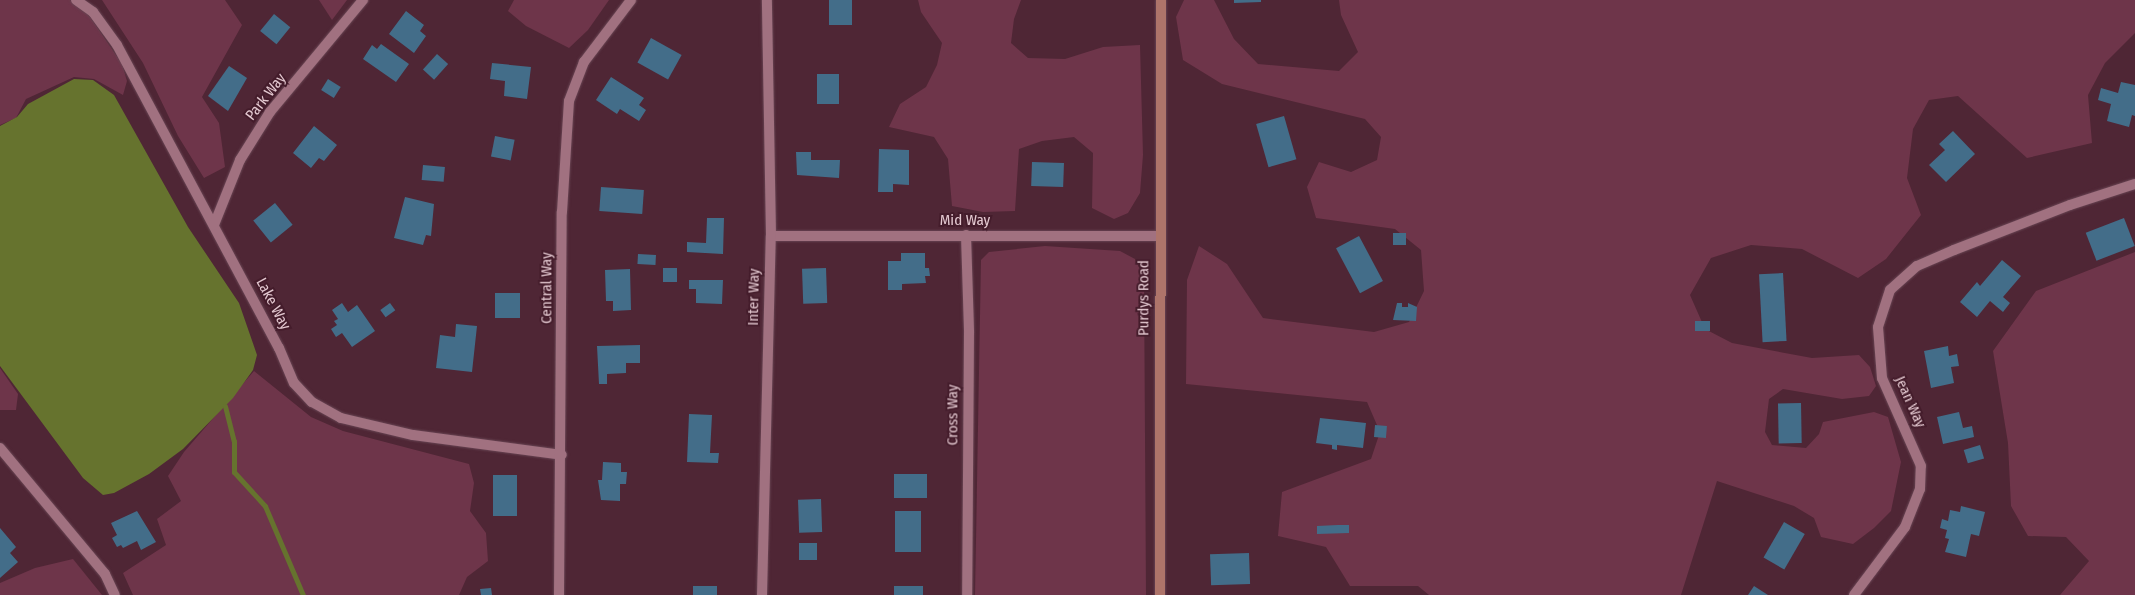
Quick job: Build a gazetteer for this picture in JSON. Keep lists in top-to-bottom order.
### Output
{
  "streets": {
    "main road": ["Purdys Road"],
    "street": [
      "Park Way",
      "Mid Way",
      "Central Way",
      "Inter Way",
      "Lake Way",
      "Jean Way",
      "Cross Way"
    ]
  },
  "crossings": [
    ["Park Way", "Lake Way"],
    ["Mid Way", "Inter Way"],
    ["Mid Way", "Purdys Road"],
    ["Mid Way", "Cross Way"],
    ["Central Way", "Lake Way"]
  ]
}
